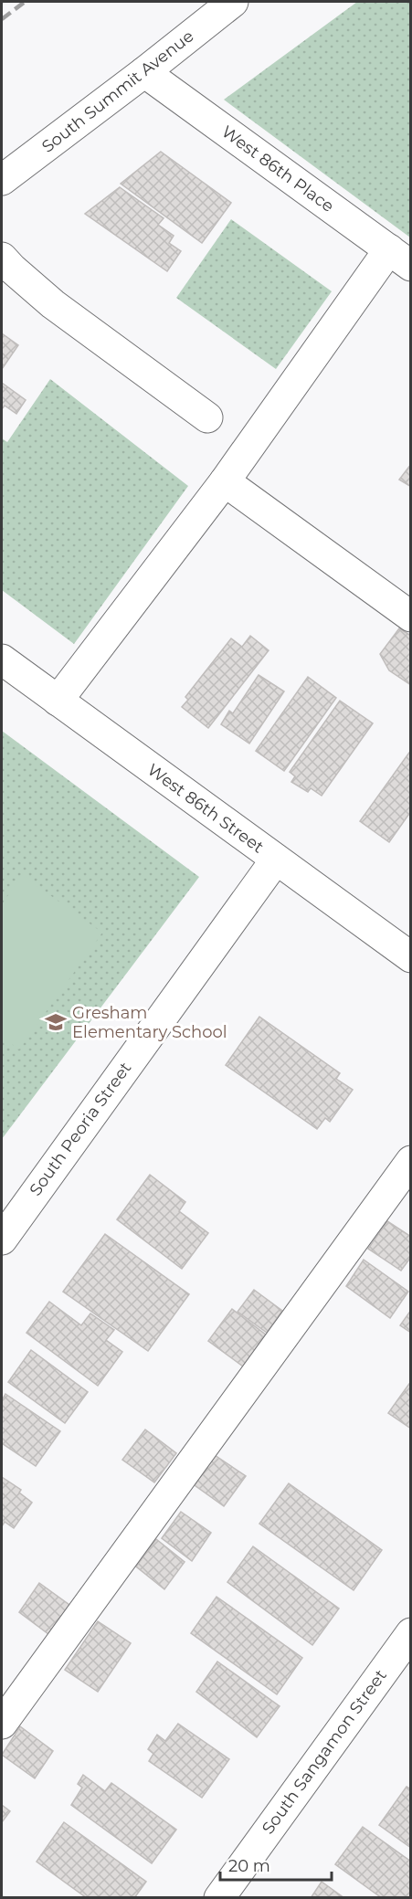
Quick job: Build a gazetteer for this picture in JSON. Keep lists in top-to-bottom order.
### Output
{
  "streets": {
    "street": [
      "South Summit Avenue",
      "West 86th Place",
      "West 86th Street",
      "South Peoria Street",
      "South Sangamon Street"
    ]
  },
  "crossings": [
    ["South Summit Avenue", "West 86th Place"],
    ["West 86th Street", "South Peoria Street"]
  ],
  "places": {
    "school or university": ["Gresham Elementary School"]
  },
  "scale_bar": "20 m"
}
